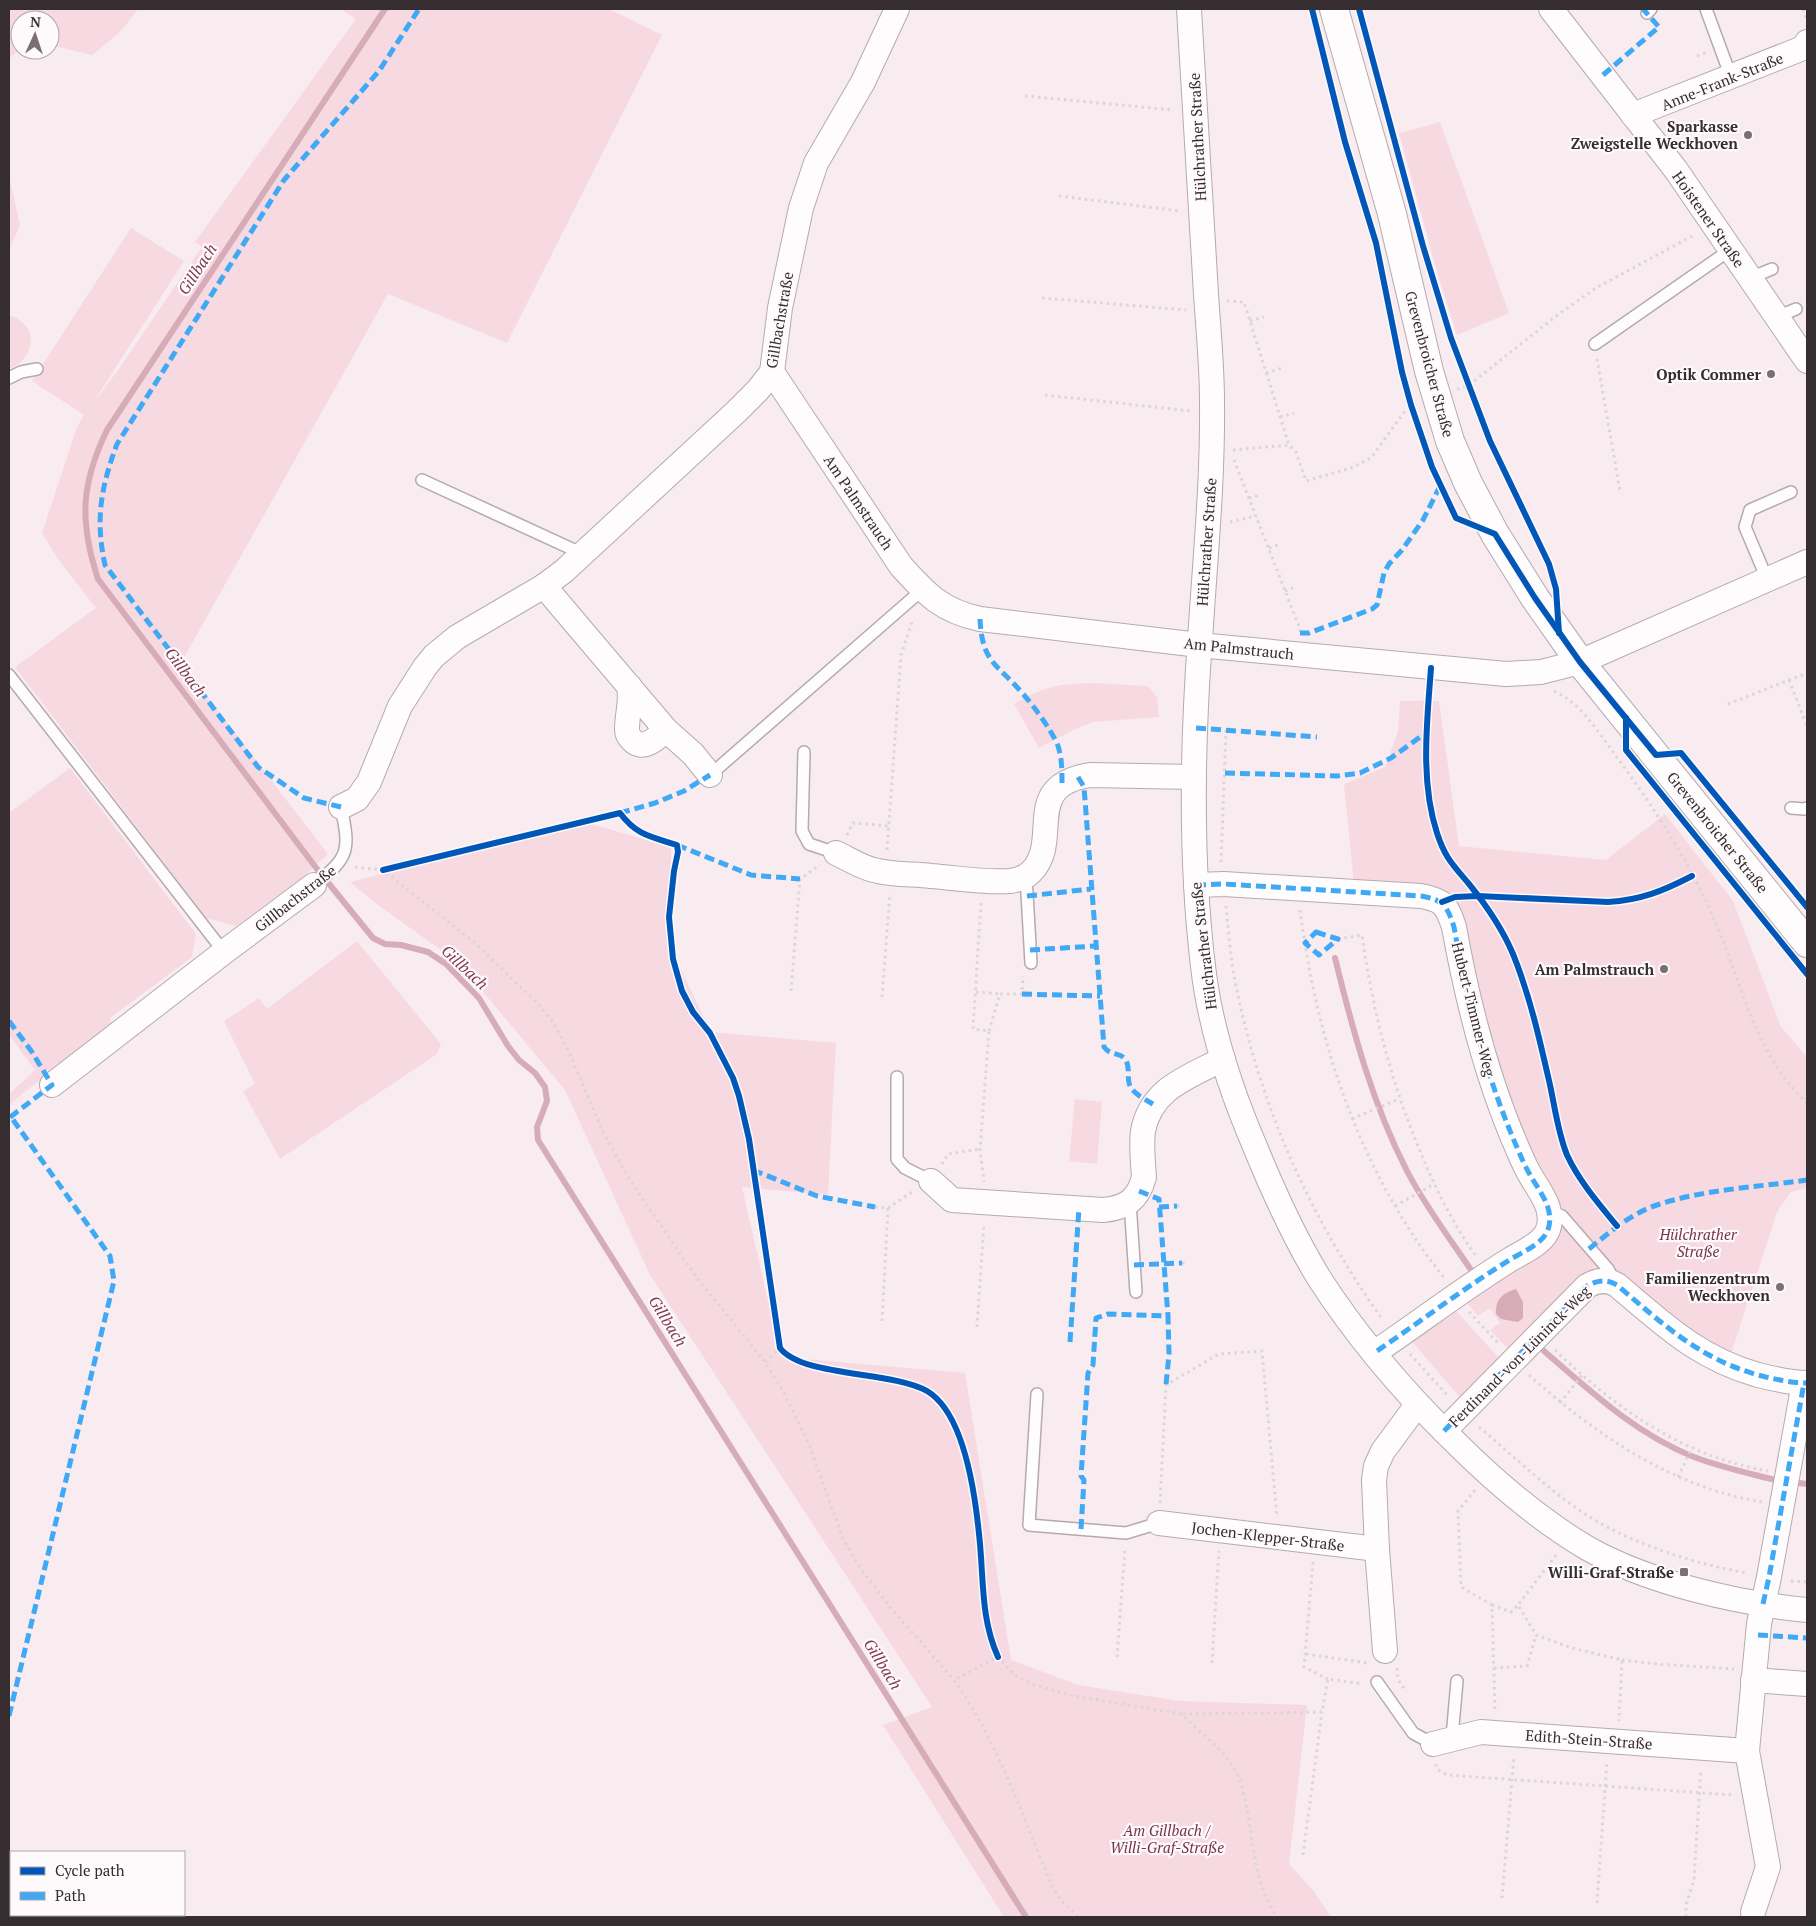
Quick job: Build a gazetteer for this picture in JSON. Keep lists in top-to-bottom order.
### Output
{
  "streets": {
    "main road": ["Grevenbroicher Straße"],
    "street": [
      "Anne-Frank-Straße",
      "Hülchrather Straße",
      "Hoistener Straße",
      "Gillbachstraße",
      "Am Palmstrauch",
      "Hubert-Timmer-Weg",
      "Ferdinand-von-Lüninck-Weg",
      "Jochen-Klepper-Straße",
      "Edith-Stein-Straße"
    ]
  },
  "crossings": [
    ["Anne-Frank-Straße", "Hoistener Straße"],
    ["Hülchrather Straße", "Am Palmstrauch"],
    ["Hülchrather Straße", "Hubert-Timmer-Weg"],
    ["Hülchrather Straße", "Ferdinand-von-Lüninck-Weg"],
    ["Gillbachstraße", "Am Palmstrauch"],
    ["Grevenbroicher Straße", "Am Palmstrauch"]
  ],
  "water": ["Gillbach"],
  "parks": ["Hülchrather Straße", "Am Gillbach / Willi-Graf-Straße"],
  "places": {
    "other": [
      "Sparkasse Zweigstelle Weckhoven",
      "Optik Commer",
      "Am Palmstrauch",
      "Familienzentrum Weckhoven"
    ],
    "transit": ["Willi-Graf-Straße"]
  },
  "legend": ["Cycle path", "Path"],
  "north": "top"
}
